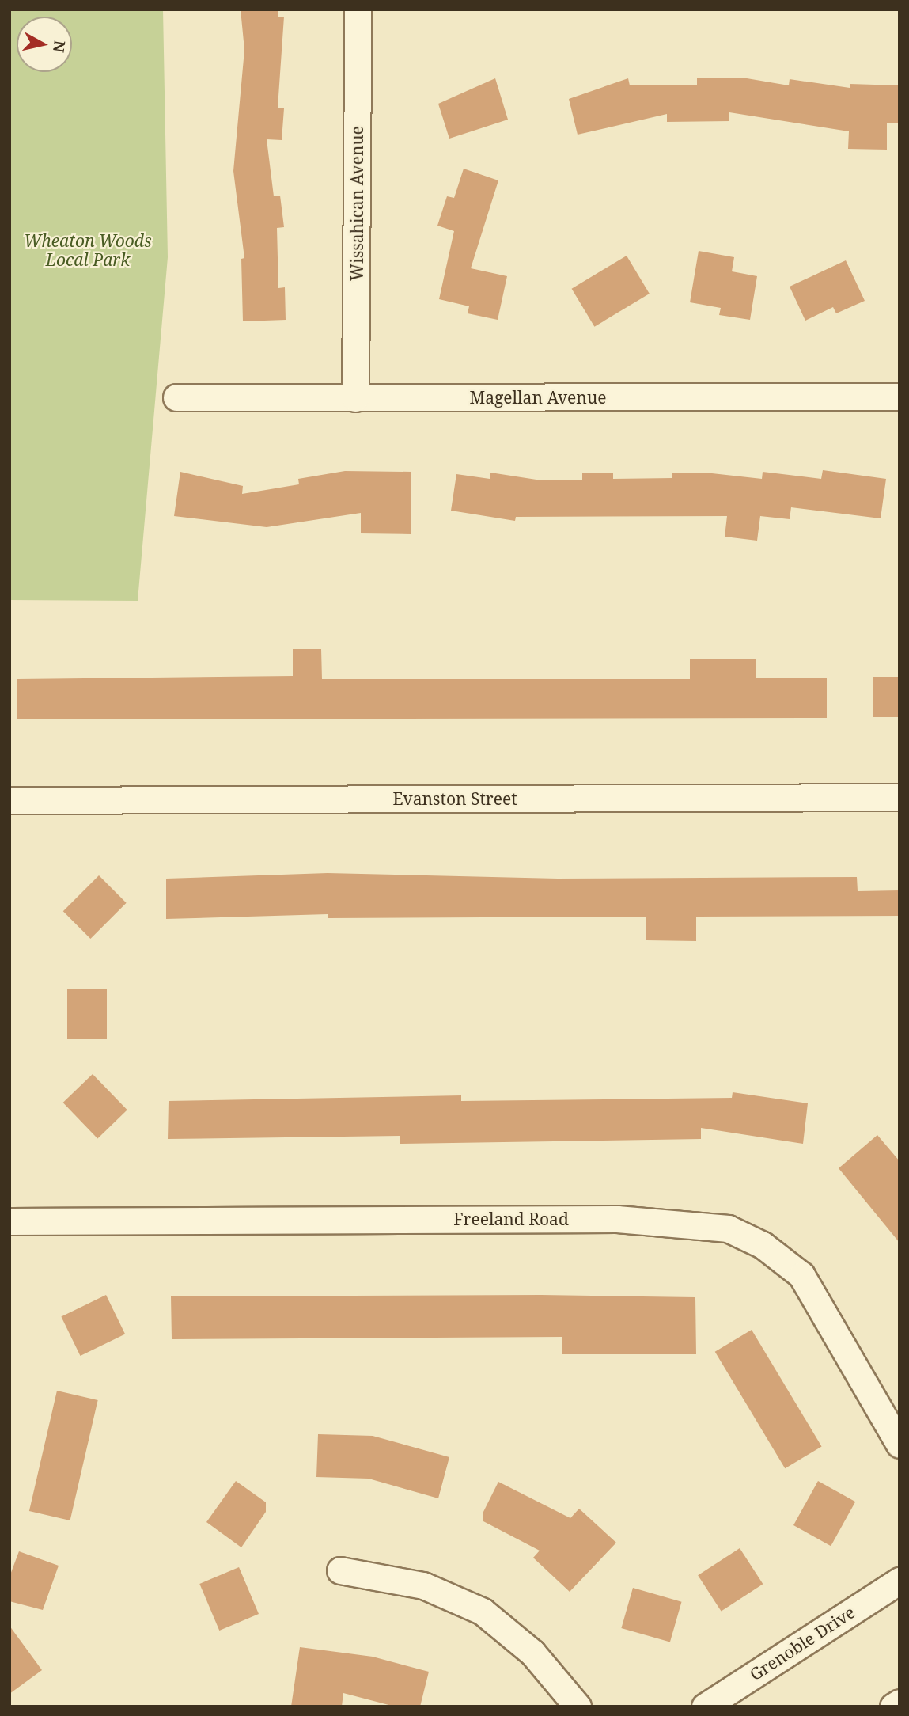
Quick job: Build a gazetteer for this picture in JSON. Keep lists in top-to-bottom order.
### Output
{
  "streets": {
    "street": [
      "Wissahican Avenue",
      "Magellan Avenue",
      "Evanston Street",
      "Freeland Road",
      "Grenoble Drive"
    ]
  },
  "crossings": [
    ["Wissahican Avenue", "Magellan Avenue"]
  ],
  "parks": ["Wheaton Woods Local Park"],
  "north": "right"
}
